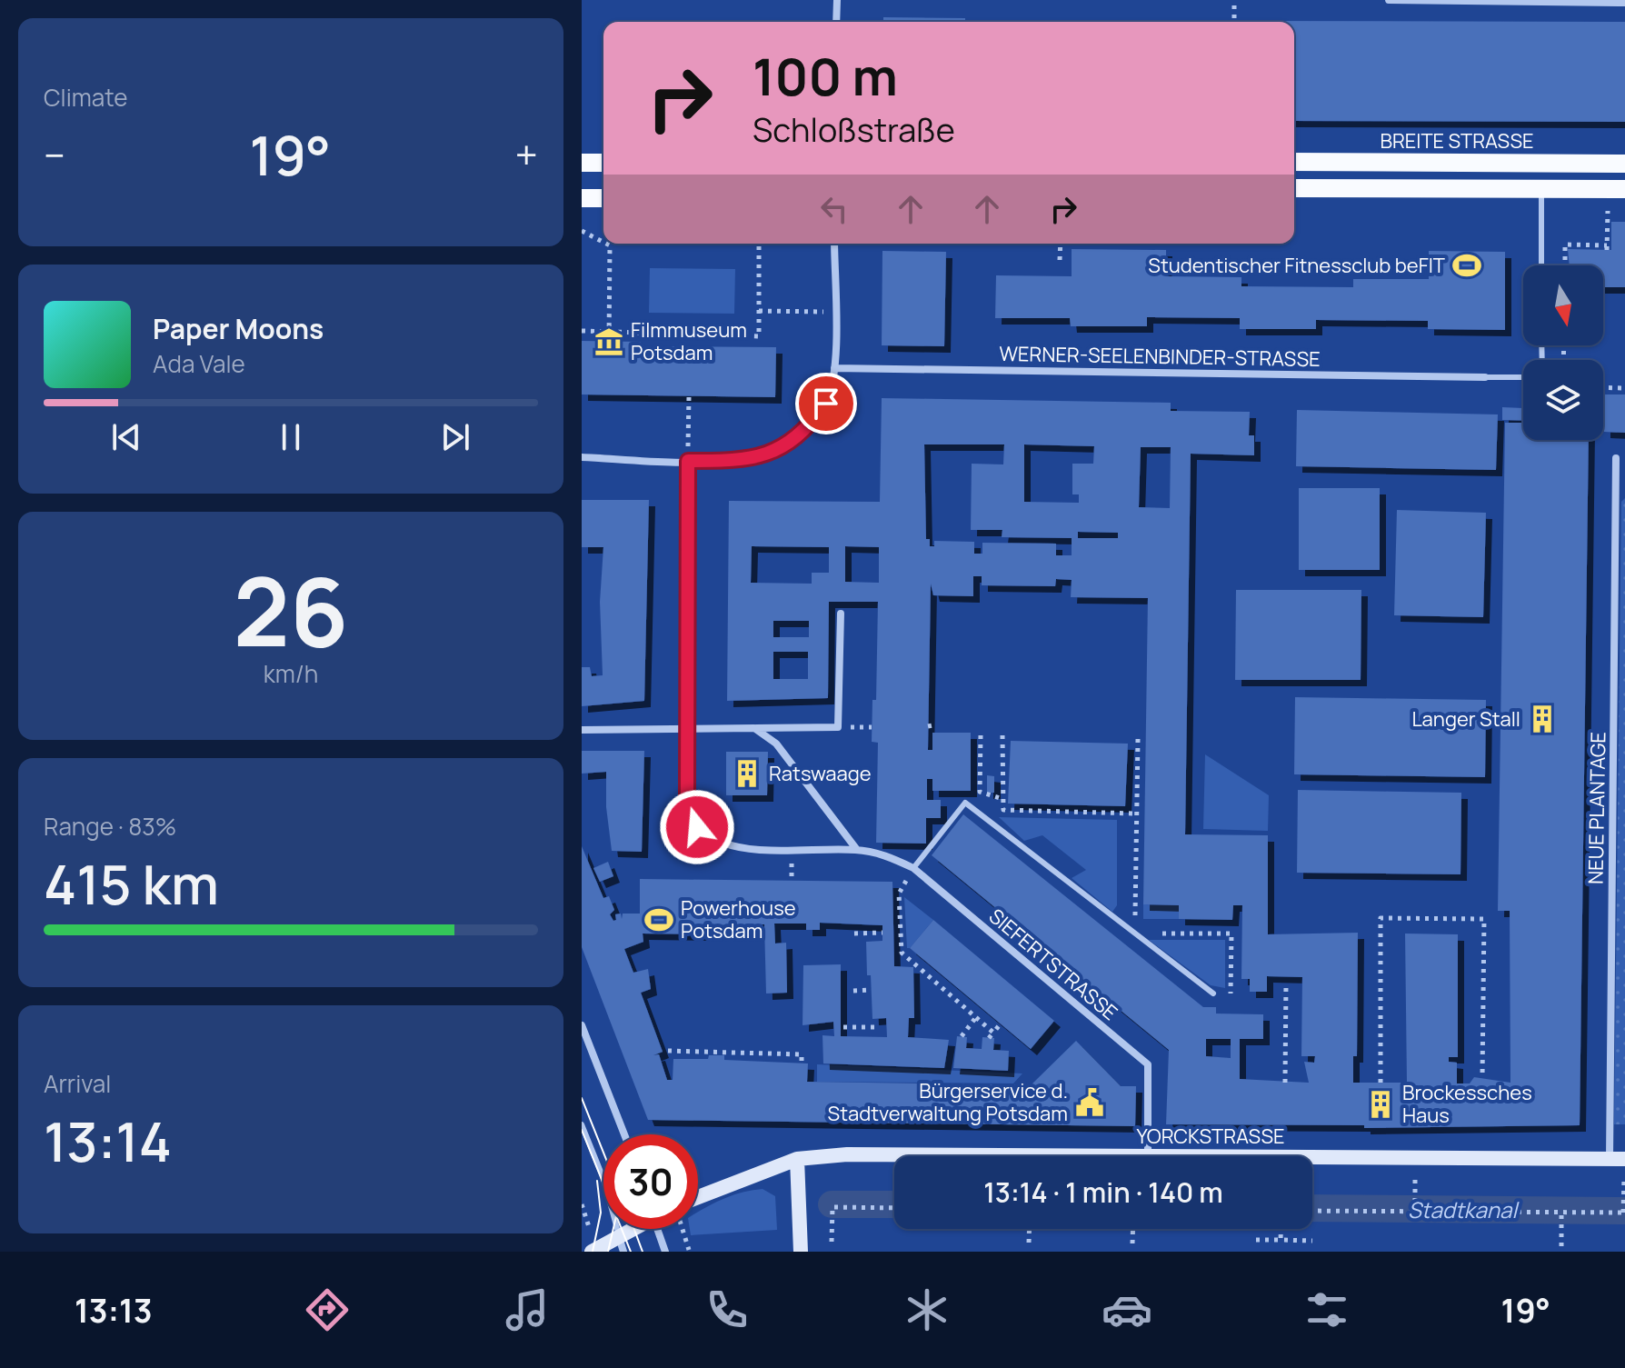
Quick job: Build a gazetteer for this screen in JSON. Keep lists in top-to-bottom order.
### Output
{
  "streets": {
    "main road": ["BREITE STRASSE"],
    "street": [
      "WERNER-SEELENBINDER-STRASSE",
      "NEUE PLANTAGE",
      "SIEFERTSTRASSE",
      "YORCKSTRASSE"
    ]
  },
  "crossings": [
    ["NEUE PLANTAGE", "YORCKSTRASSE"],
    ["SIEFERTSTRASSE", "YORCKSTRASSE"]
  ],
  "water": ["Stadtkanal"],
  "places": {
    "sports": ["Studentischer Fitnessclub beFIT", "Powerhouse Potsdam"],
    "museum": ["Filmmuseum Potsdam"],
    "building": ["Langer Stall", "Ratswaage", "Brockessches Haus"],
    "public building": ["Bürgerservice d. Stadtverwaltung Potsdam"]
  },
  "north": "bottom",
  "page": {
    "tile": [
      "Climate",
      ["26", "km/h"],
      ["Range · 83%", "415 km"],
      ["Arrival", "13:14"]
    ],
    "turn": ["100 m", "Schloßstraße"],
    "heat": ["−", "19°", "+"],
    "song": ["Paper Moons", "Ada Vale"],
    "limit": "30",
    "trip": "13:14 · 1 min · 140 m",
    "tabs": ["13:13", "19°"]
  }
}
